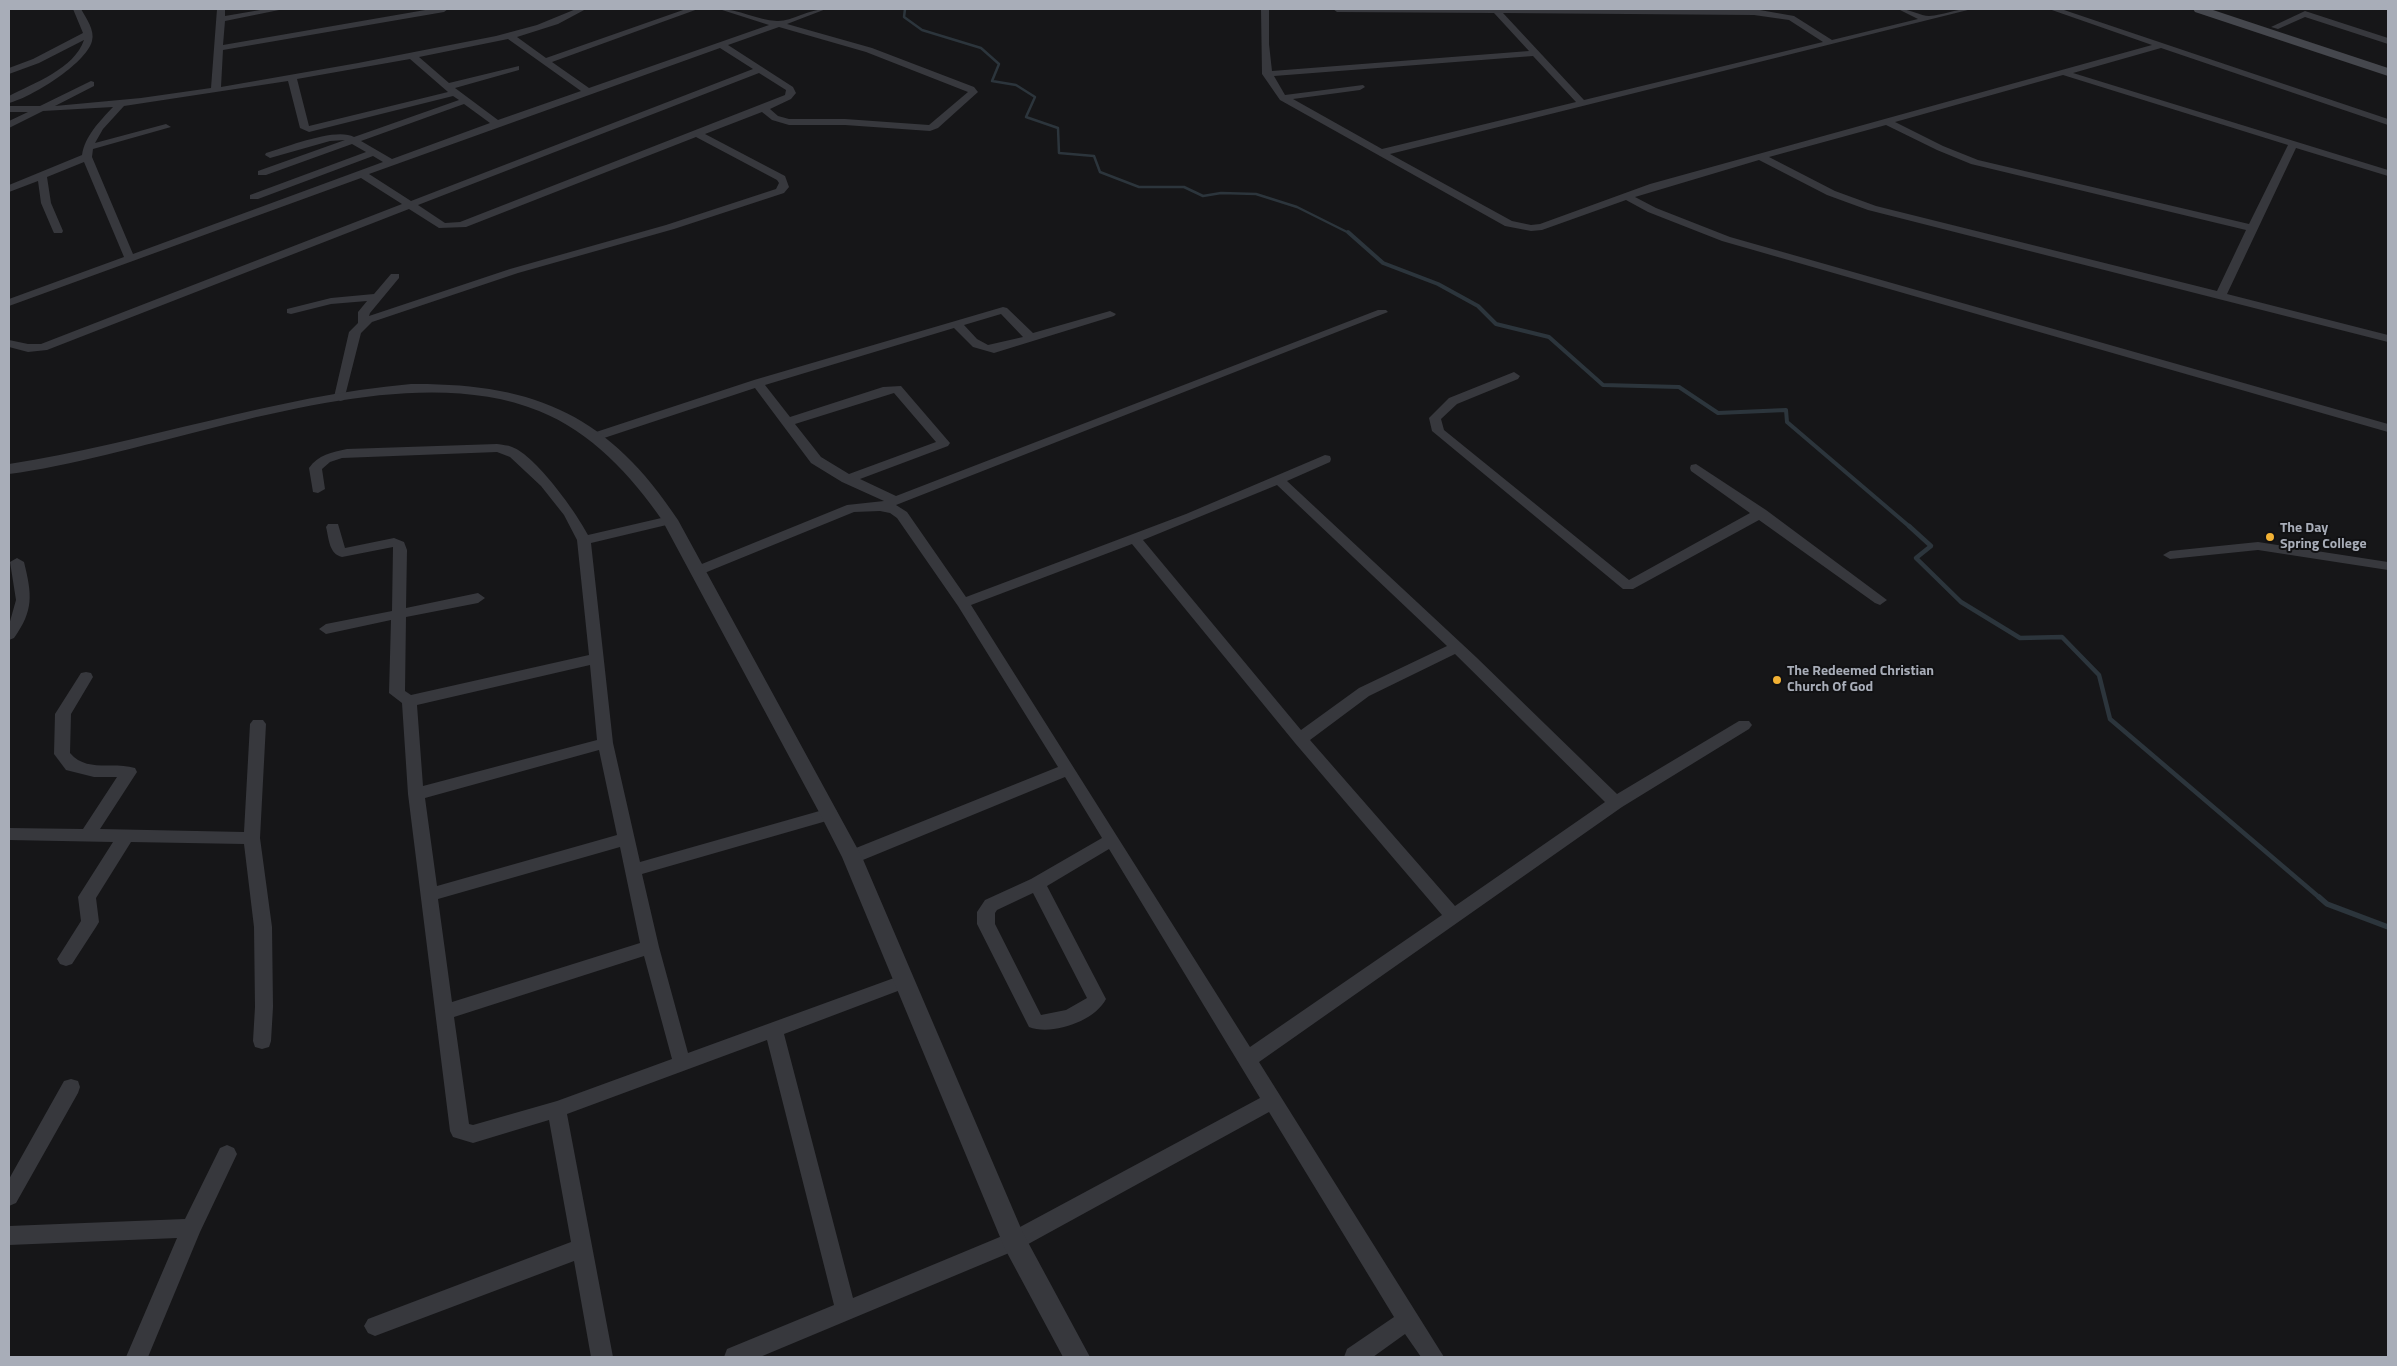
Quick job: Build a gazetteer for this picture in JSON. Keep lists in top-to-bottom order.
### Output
{
  "places": ["The Day Spring College", "The Redeemed Christian Church Of God"]
}
